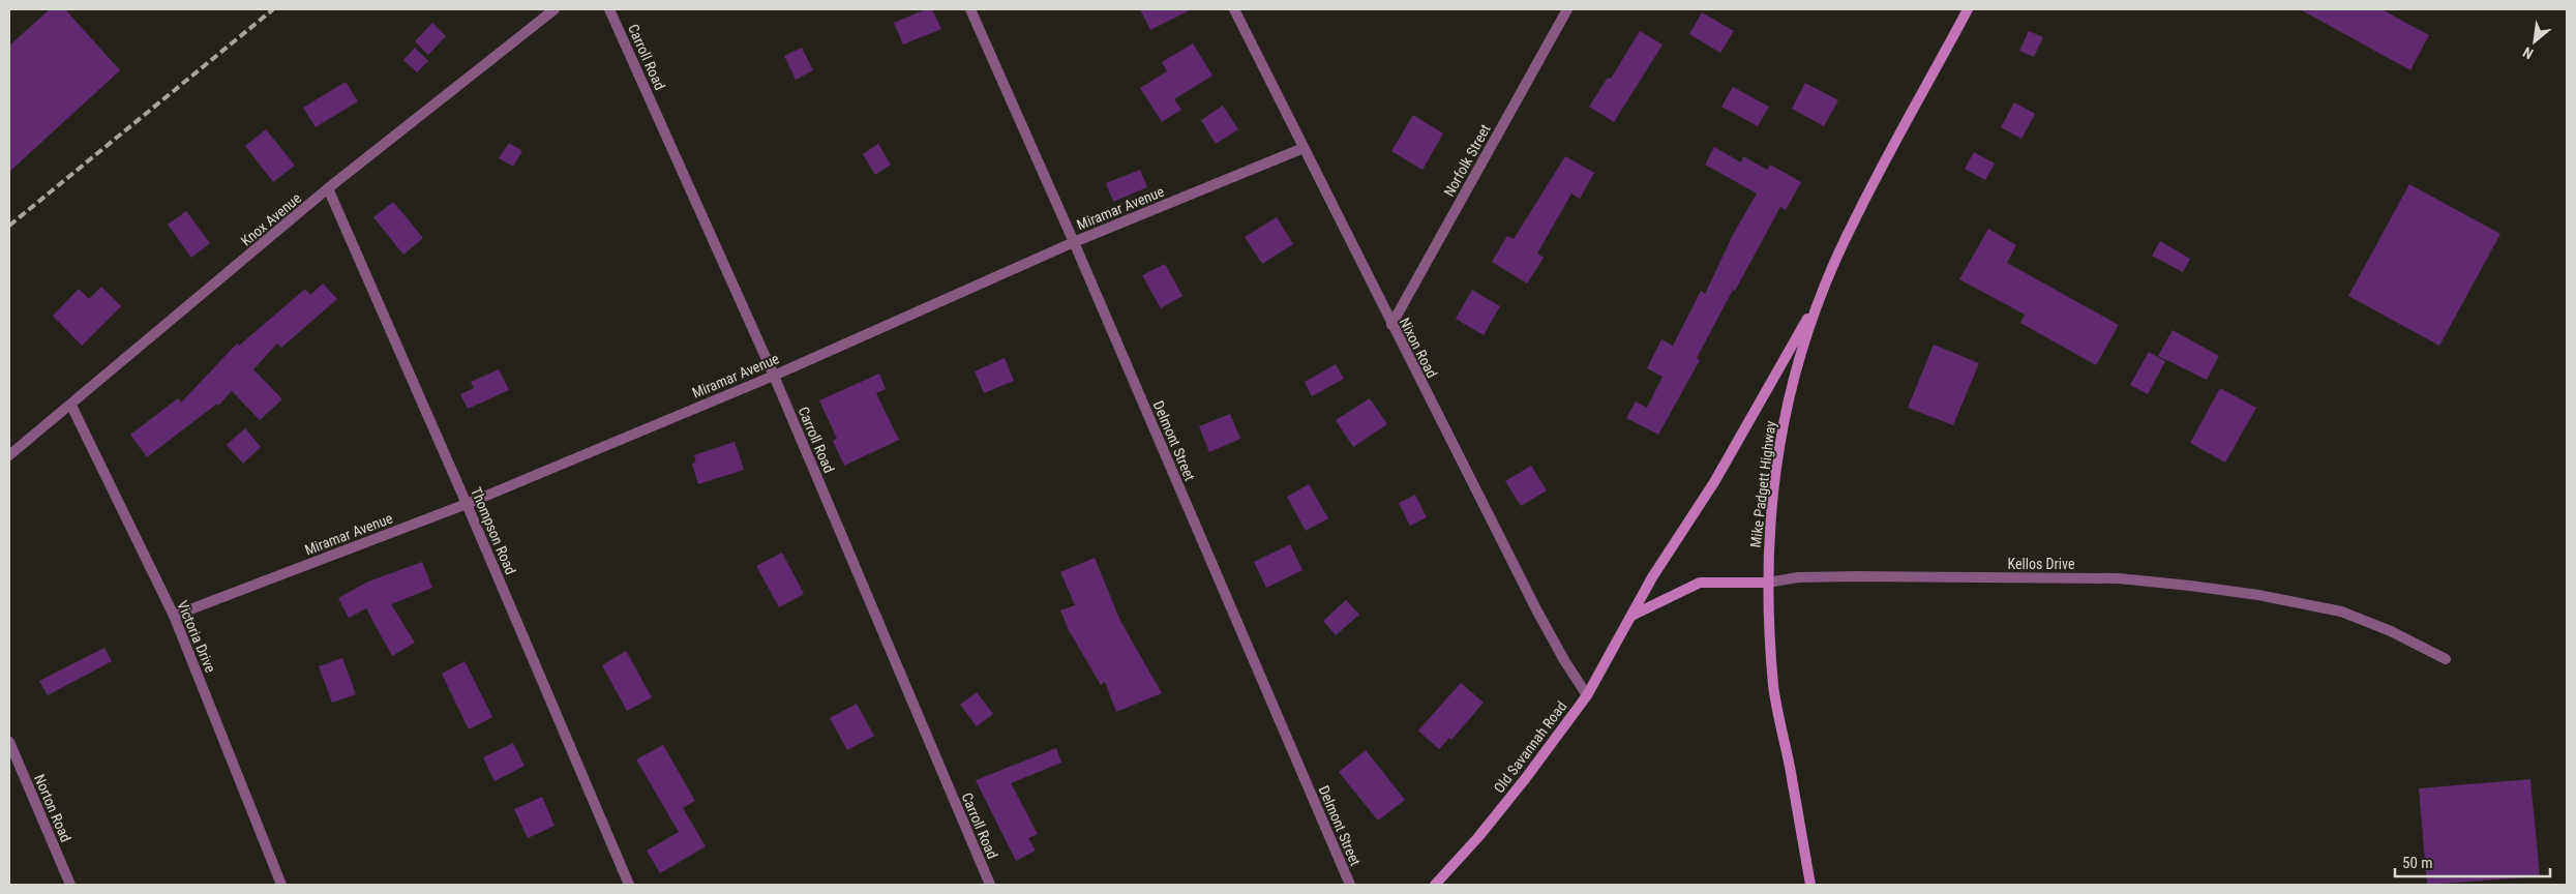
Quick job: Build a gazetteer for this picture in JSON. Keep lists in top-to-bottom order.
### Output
{
  "streets": {
    "main road": ["Mike Padgett Highway", "Kellos Drive", "Old Savannah Road"],
    "street": [
      "Carroll Road",
      "Norfolk Street",
      "Miramar Avenue",
      "Knox Avenue",
      "Nixon Road",
      "Delmont Street",
      "Thompson Road",
      "Victoria Drive",
      "Norton Road"
    ]
  },
  "crossings": [
    ["Carroll Road", "Miramar Avenue"],
    ["Norfolk Street", "Nixon Road"],
    ["Miramar Avenue", "Nixon Road"],
    ["Miramar Avenue", "Delmont Street"],
    ["Miramar Avenue", "Thompson Road"],
    ["Miramar Avenue", "Victoria Drive"],
    ["Knox Avenue", "Thompson Road"],
    ["Knox Avenue", "Victoria Drive"],
    ["Nixon Road", "Old Savannah Road"],
    ["Mike Padgett Highway", "Kellos Drive"],
    ["Mike Padgett Highway", "Old Savannah Road"],
    ["Kellos Drive", "Old Savannah Road"]
  ],
  "scale_bar": "50 m",
  "north": "bottom left"
}
